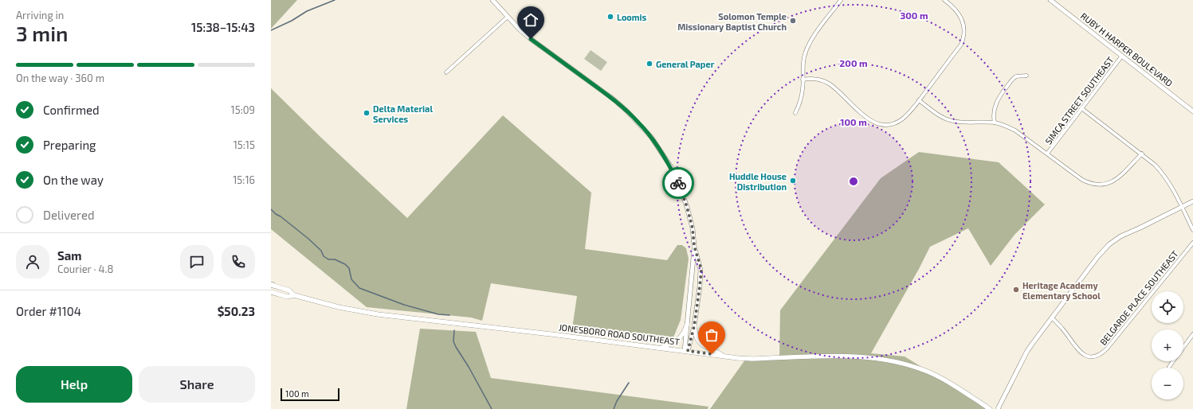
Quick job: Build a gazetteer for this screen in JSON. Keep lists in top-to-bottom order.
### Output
{
  "streets": {
    "main road": ["JONESBORO ROAD SOUTHEAST"],
    "street": ["RUBY H HARPER BOULEVARD", "SIMCA STREET SOUTHEAST", "BELGARDE PLACE SOUTHEAST"]
  },
  "crossings": [
    ["RUBY H HARPER BOULEVARD", "SIMCA STREET SOUTHEAST"]
  ],
  "places": [
    "Loomis",
    "Solomon Temple Missionary Baptist Church",
    "General Paper",
    "Delta Material Services",
    "Huddle House Distribution",
    "Heritage Academy Elementary School"
  ],
  "scale_bar": "100 m",
  "page": {
    "heading": ["3 min", "Arriving in", "15:38–15:43"],
    "panel": [
      "Sam",
      "Courier · 4.8",
      "Order #1104",
      "$50.23"
    ],
    "bar": "On the way · 360 m",
    "list": [
      ["Confirmed", "15:09"],
      ["Preparing", "15:15"],
      ["On the way", "15:16"],
      "Delivered"
    ],
    "map_buttons": ["+", "−"],
    "buttons": ["Help", "Share"],
    "scale": "100 m"
  },
  "rings": ["300 m", "200 m", "100 m"]
}
